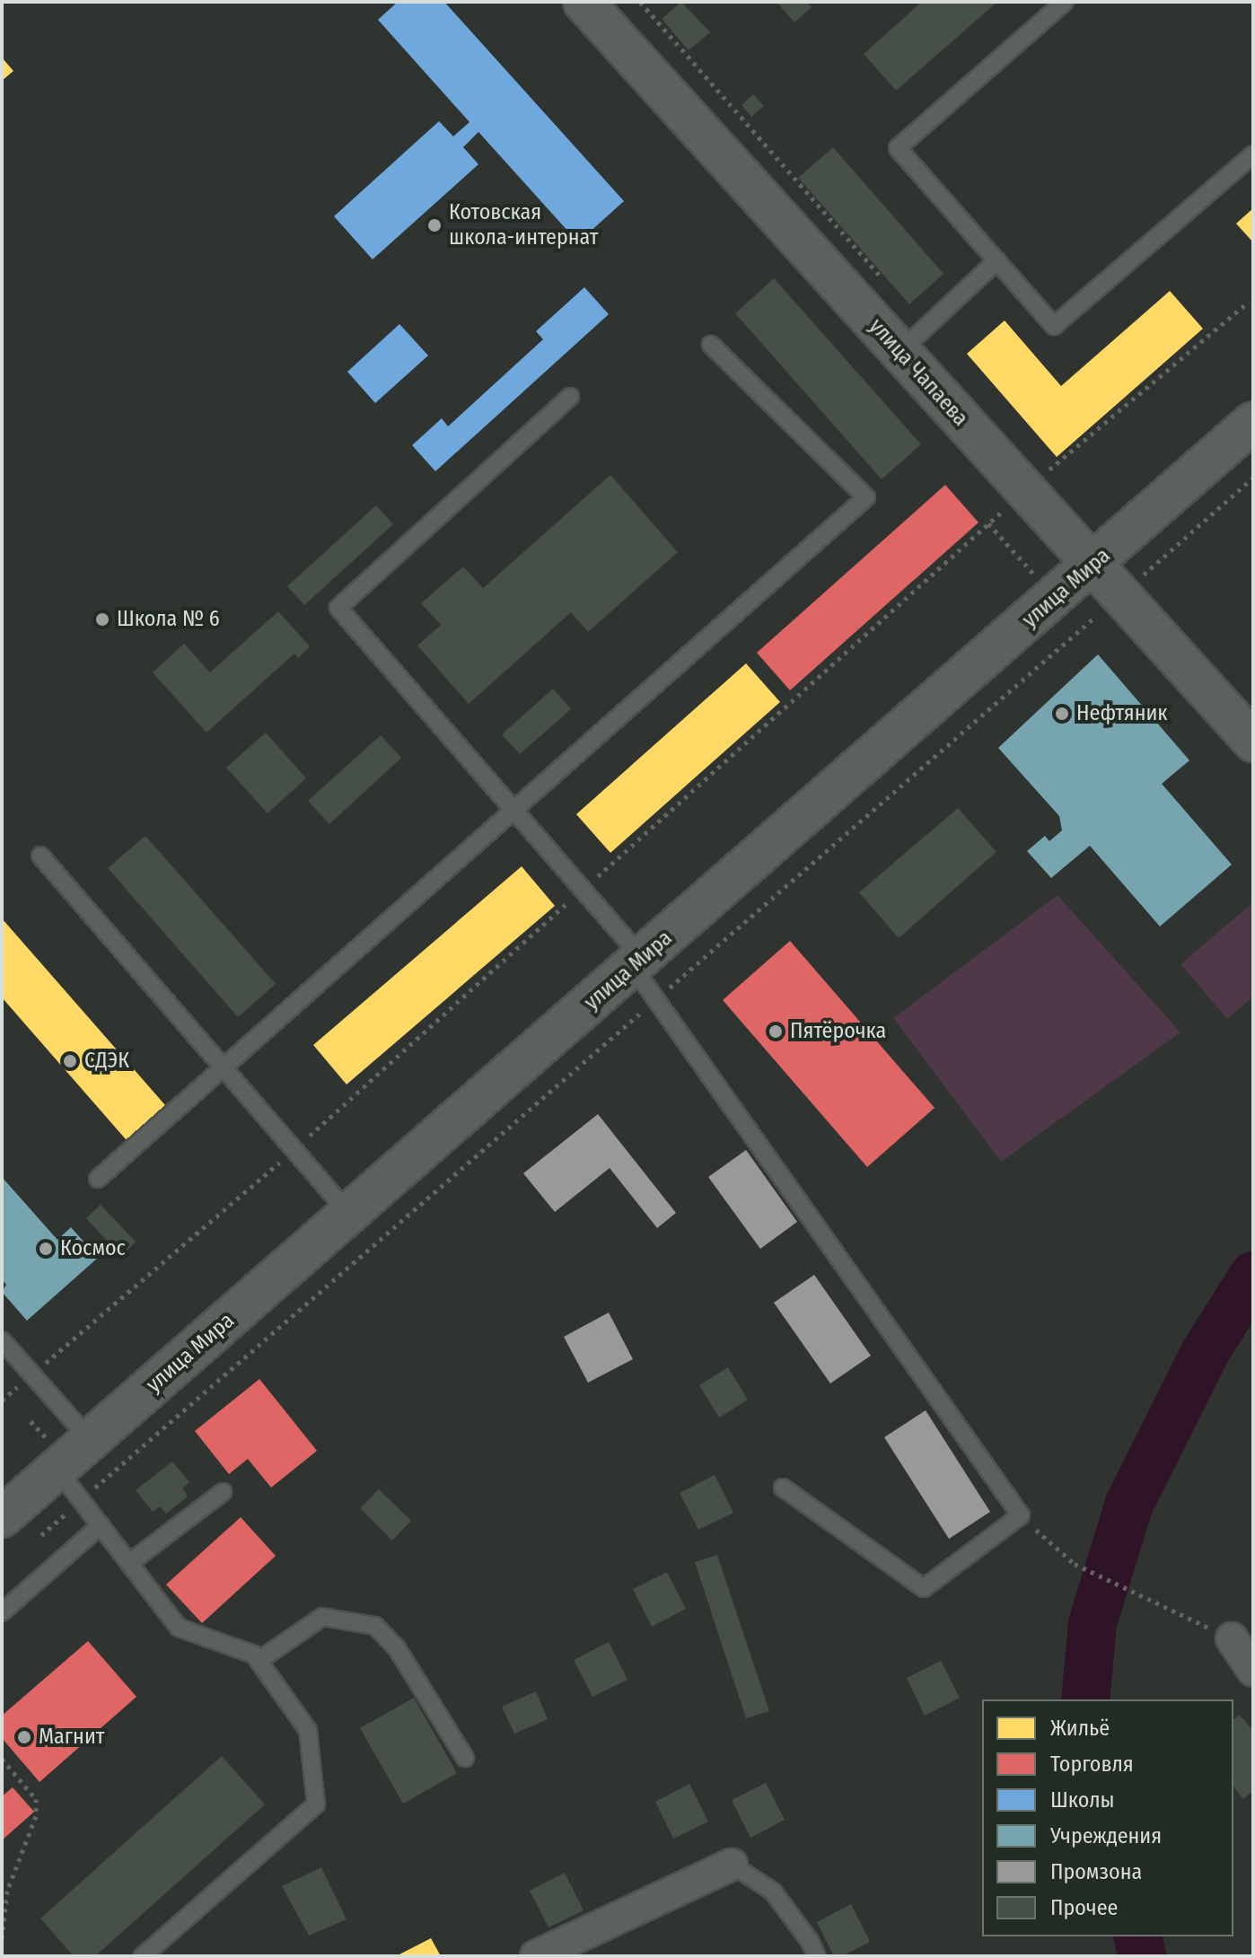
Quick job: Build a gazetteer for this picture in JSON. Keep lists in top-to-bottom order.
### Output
{
  "streets": {
    "street": ["улица Чапаева", "улица Мира"]
  },
  "crossings": [
    ["улица Чапаева", "улица Мира"]
  ],
  "places": [
    "Котовская школа-интернат",
    "Школа № 6",
    "Нефтяник",
    "Пятёрочка",
    "СДЭК",
    "Космос",
    "Магнит"
  ],
  "legend": [
    "Жильё",
    "Торговля",
    "Школы",
    "Учреждения",
    "Промзона",
    "Прочее"
  ]
}
